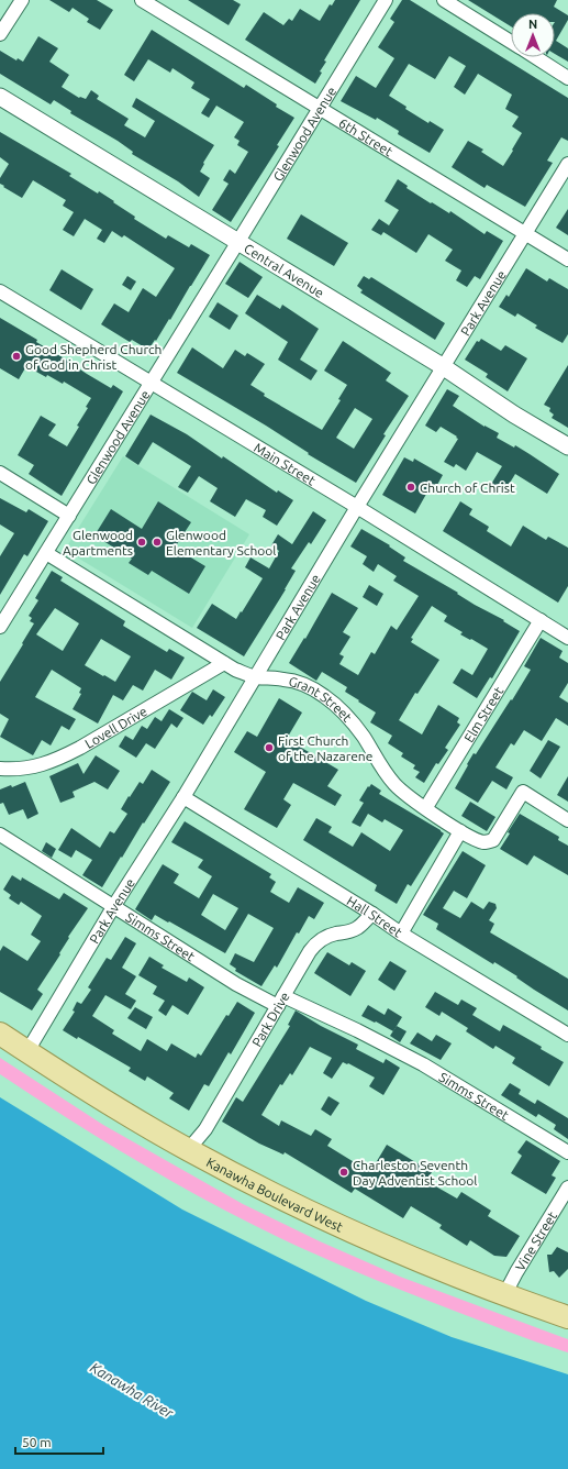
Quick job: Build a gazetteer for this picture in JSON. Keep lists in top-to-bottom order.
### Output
{
  "streets": {
    "main road": ["Kanawha Boulevard West"],
    "street": [
      "Glenwood Avenue",
      "6th Street",
      "Central Avenue",
      "Park Avenue",
      "Main Street",
      "Grant Street",
      "Elm Street",
      "Lovell Drive",
      "Hall Street",
      "Simms Street",
      "Park Drive",
      "Vine Street"
    ]
  },
  "crossings": [
    ["Glenwood Avenue", "6th Street"],
    ["Glenwood Avenue", "Central Avenue"],
    ["Glenwood Avenue", "Main Street"],
    ["Glenwood Avenue", "Grant Street"],
    ["6th Street", "Park Avenue"],
    ["Central Avenue", "Park Avenue"],
    ["Park Avenue", "Main Street"],
    ["Park Avenue", "Grant Street"],
    ["Park Avenue", "Hall Street"],
    ["Park Avenue", "Simms Street"],
    ["Park Avenue", "Kanawha Boulevard West"],
    ["Main Street", "Elm Street"],
    ["Grant Street", "Elm Street"],
    ["Grant Street", "Lovell Drive"],
    ["Hall Street", "Park Drive"],
    ["Simms Street", "Park Drive"],
    ["Park Drive", "Kanawha Boulevard West"],
    ["Kanawha Boulevard West", "Vine Street"]
  ],
  "water": ["Kanawha River"],
  "places": [
    "Good Shepherd Church of God in Christ",
    "Church of Christ",
    "Glenwood Apartments",
    "Glenwood Elementary School",
    "First Church of the Nazarene",
    "Charleston Seventh Day Adventist School"
  ],
  "scale_bar": "50 m",
  "north": "top"
}
